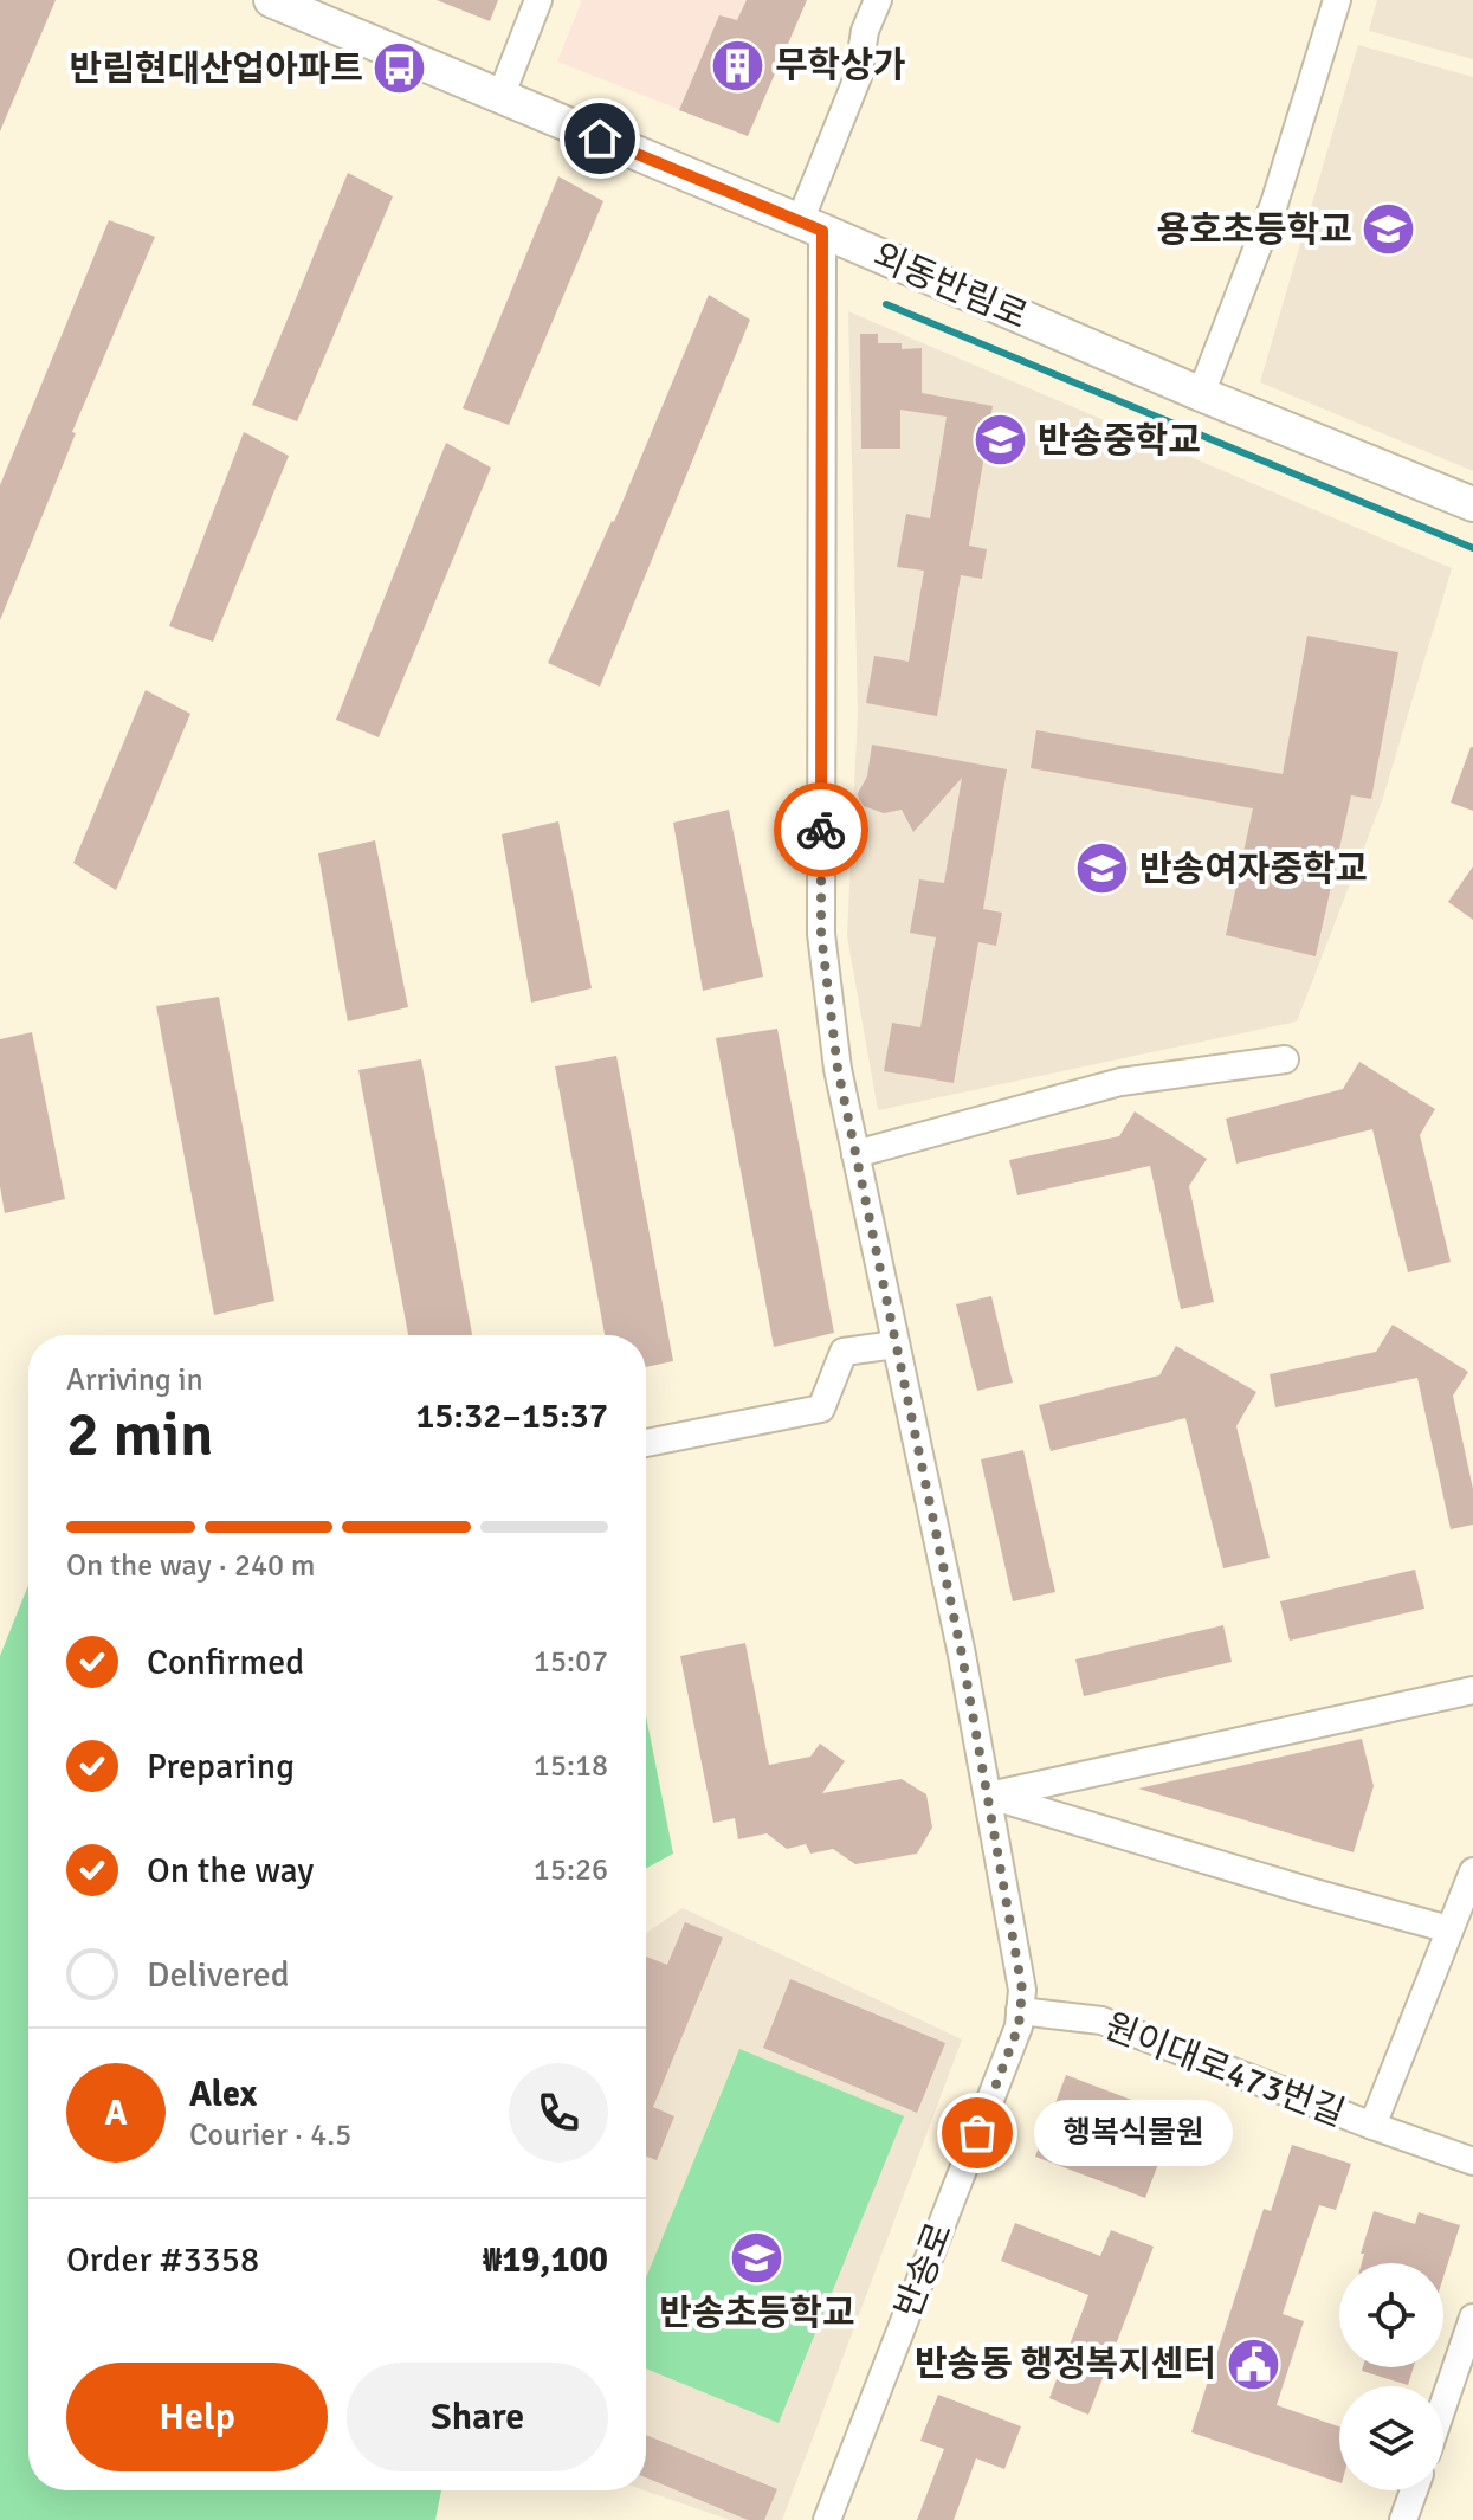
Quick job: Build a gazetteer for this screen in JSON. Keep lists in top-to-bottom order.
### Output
{
  "streets": {
    "main road": ["외동반림로"],
    "street": ["원이대로473번길", "반송로"]
  },
  "crossings": [
    ["외동반림로", "반송로"],
    ["원이대로473번길", "반송로"]
  ],
  "places": {
    "building": ["무학상가"],
    "bus stop": ["반림현대산업아파트"],
    "school or university": [
      "용호초등학교",
      "반송중학교",
      "반송여자중학교",
      "반송초등학교"
    ],
    "other": ["행복식물원"],
    "public building": ["반송동 행정복지센터"]
  },
  "page": {
    "heading": ["2 min", "Arriving in", "15:32–15:37"],
    "panel": [
      "Alex",
      "Courier · 4.5",
      "Order #3358",
      "₩19,100"
    ],
    "bar": "On the way · 240 m",
    "list": [
      ["Confirmed", "15:07"],
      ["Preparing", "15:18"],
      ["On the way", "15:26"],
      "Delivered"
    ],
    "round": "A",
    "bubble": "행복식물원",
    "buttons": ["Help", "Share"]
  }
}
